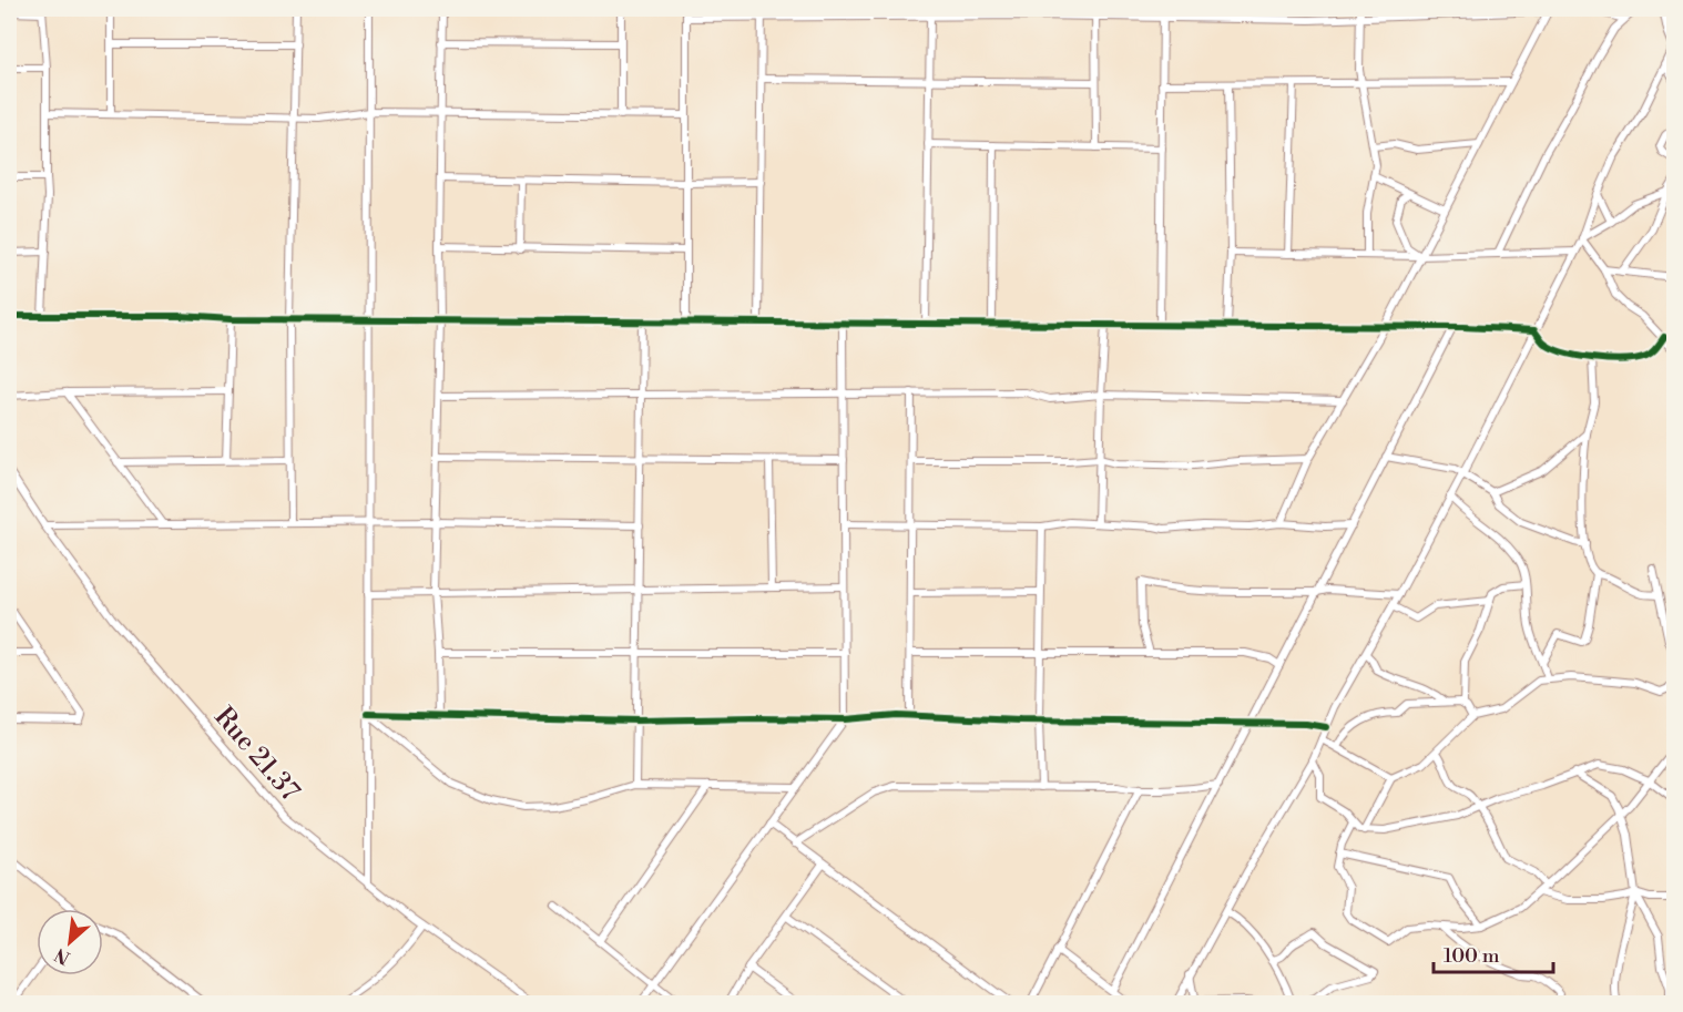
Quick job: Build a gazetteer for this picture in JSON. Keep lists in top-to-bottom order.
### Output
{
  "streets": {
    "street": ["Rue 21.37"]
  },
  "scale_bar": "100 m",
  "north": "bottom left"
}
